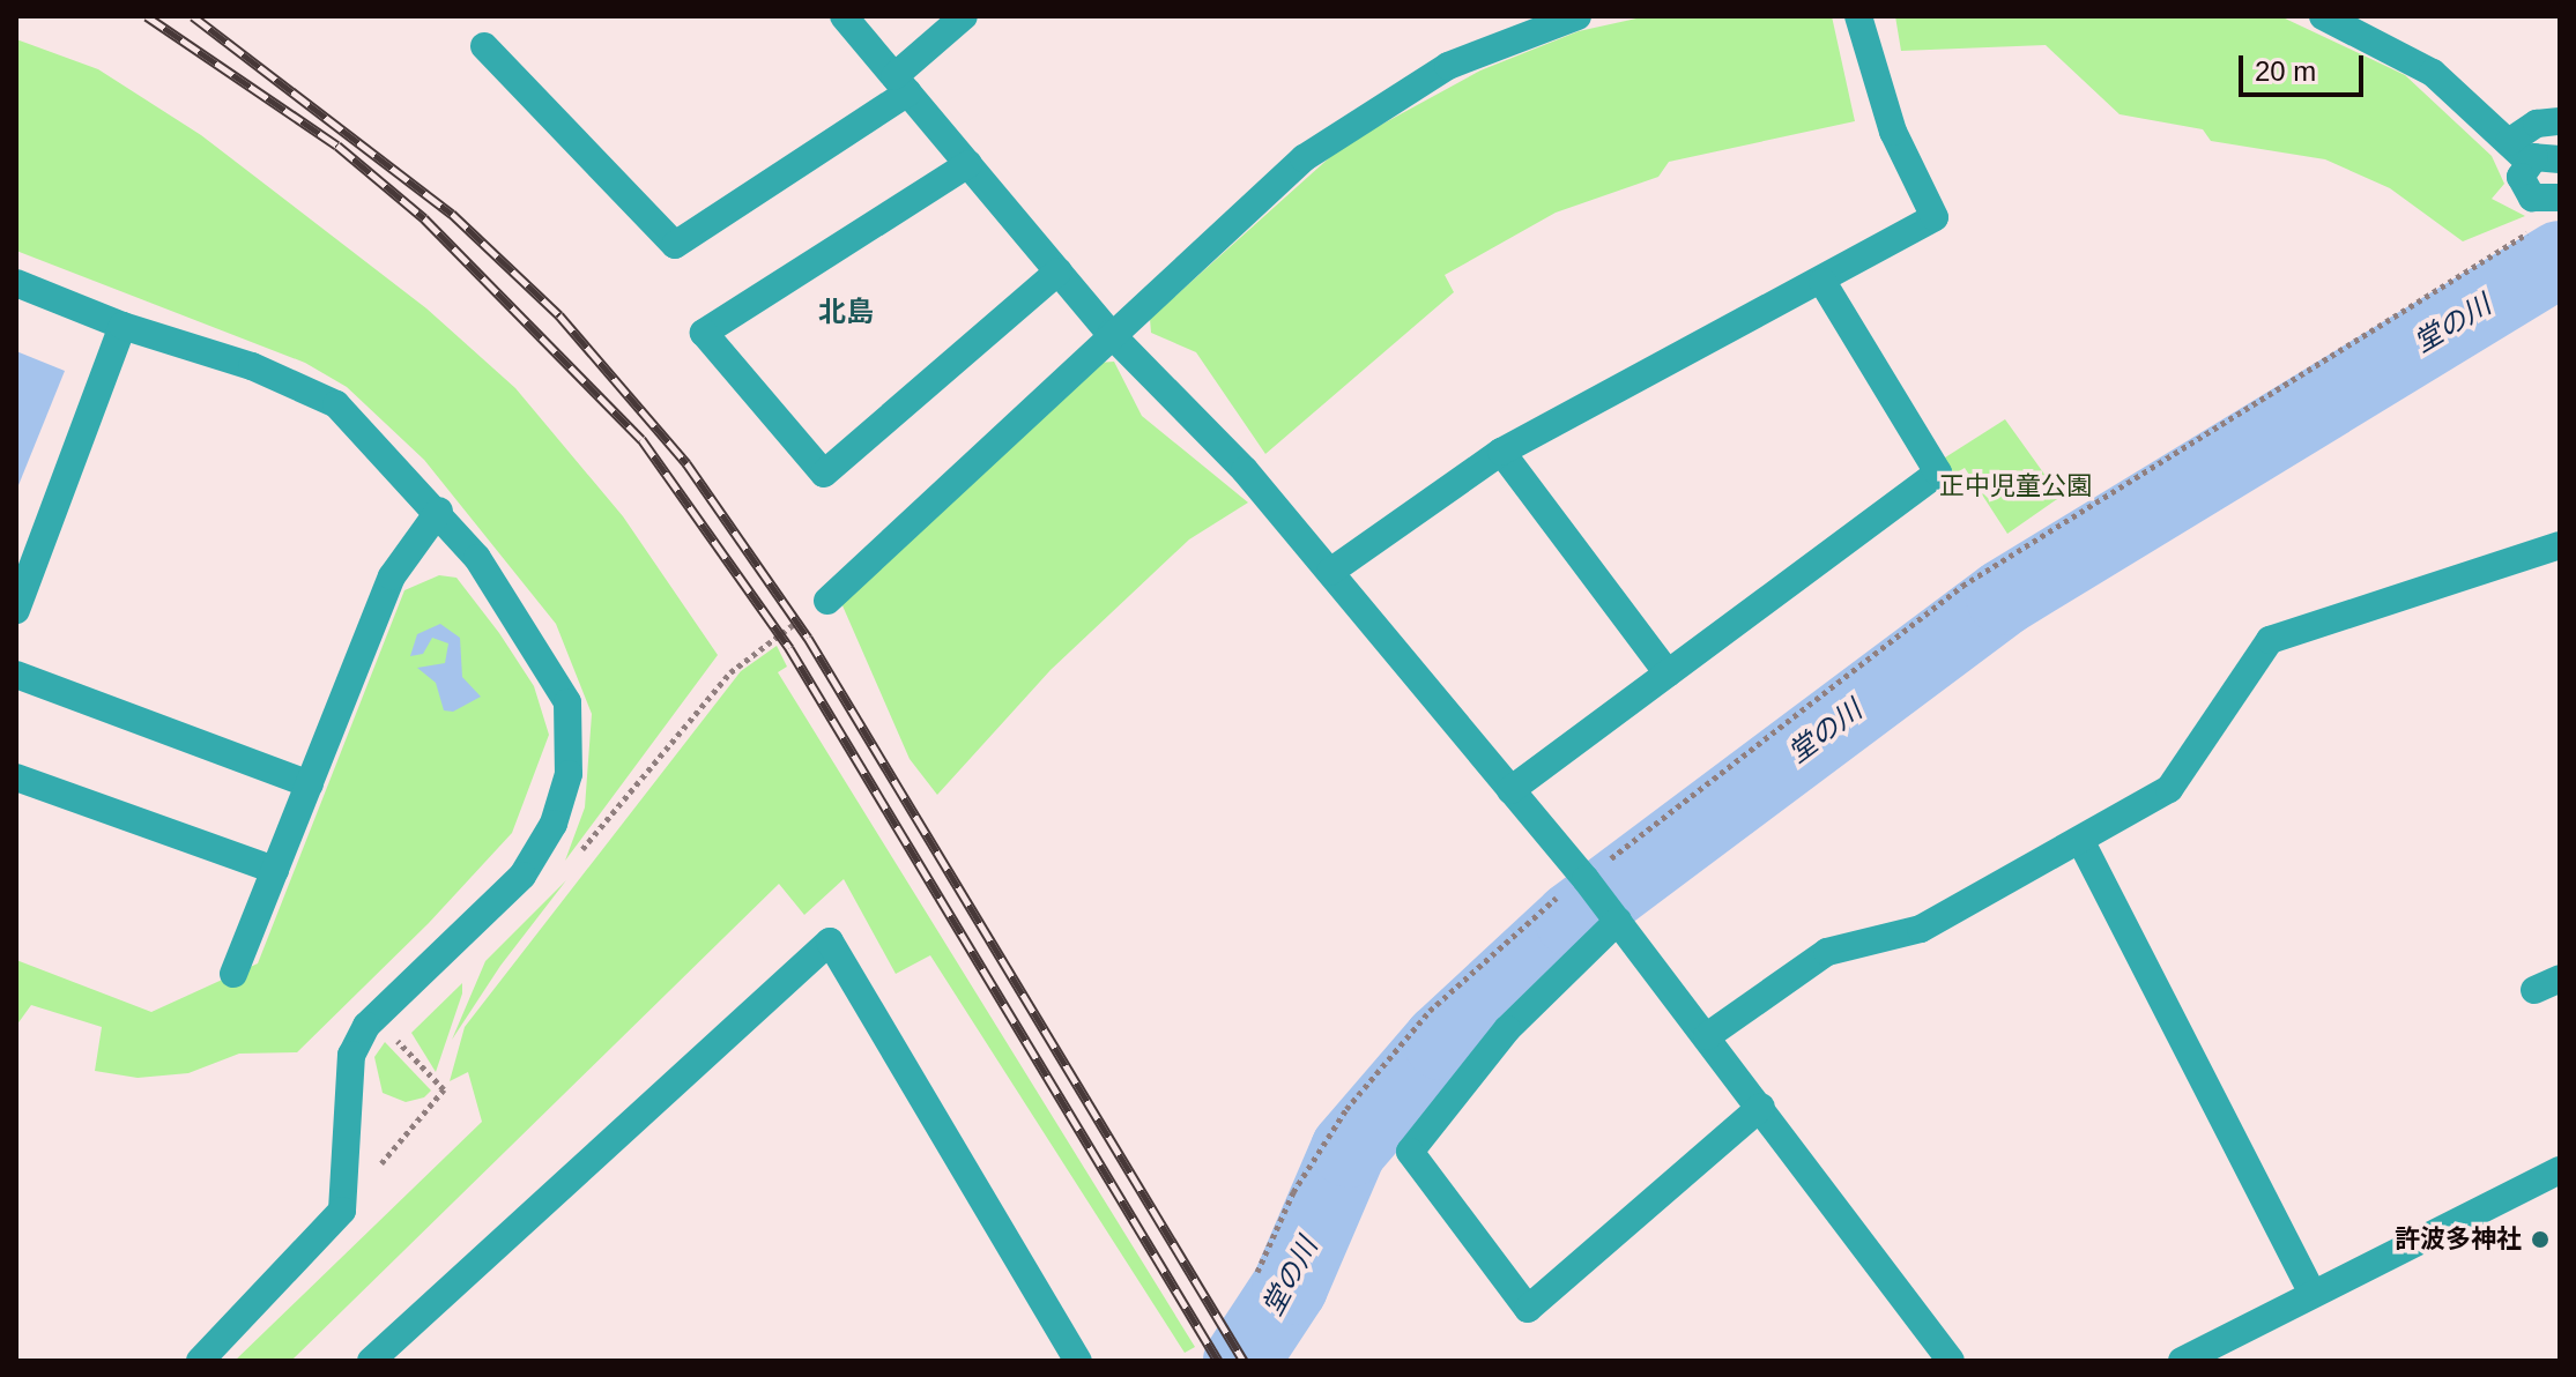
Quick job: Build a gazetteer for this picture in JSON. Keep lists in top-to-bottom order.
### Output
{
  "districts": ["北島"],
  "water": ["堂の川"],
  "parks": ["正中児童公園"],
  "places": ["許波多神社"],
  "scale_bar": "20 m"
}
